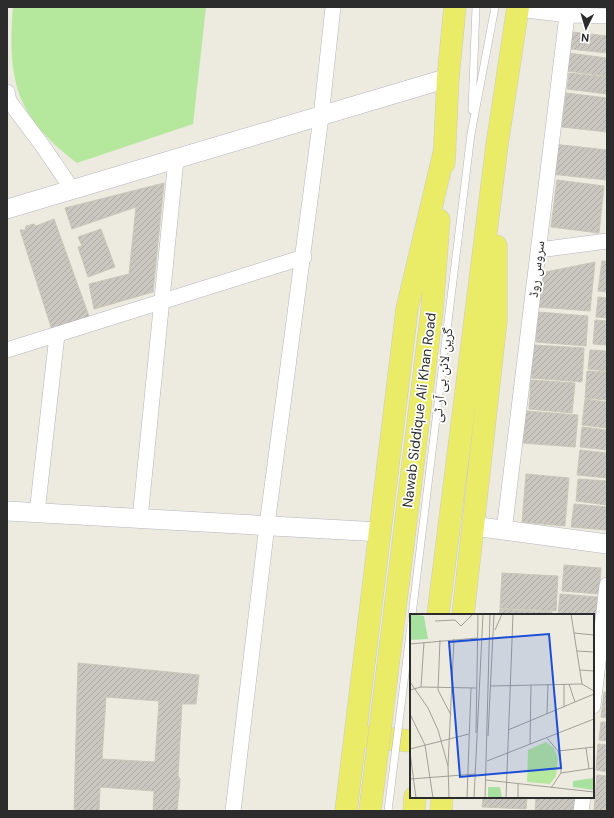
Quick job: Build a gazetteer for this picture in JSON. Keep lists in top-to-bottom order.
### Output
{
  "streets": {
    "main road": ["Nawab Siddique Ali Khan Road"],
    "street": ["سروس روڈ"],
    "lane": ["گرین لائن بی آر ٹی"]
  },
  "north": "bottom"
}
